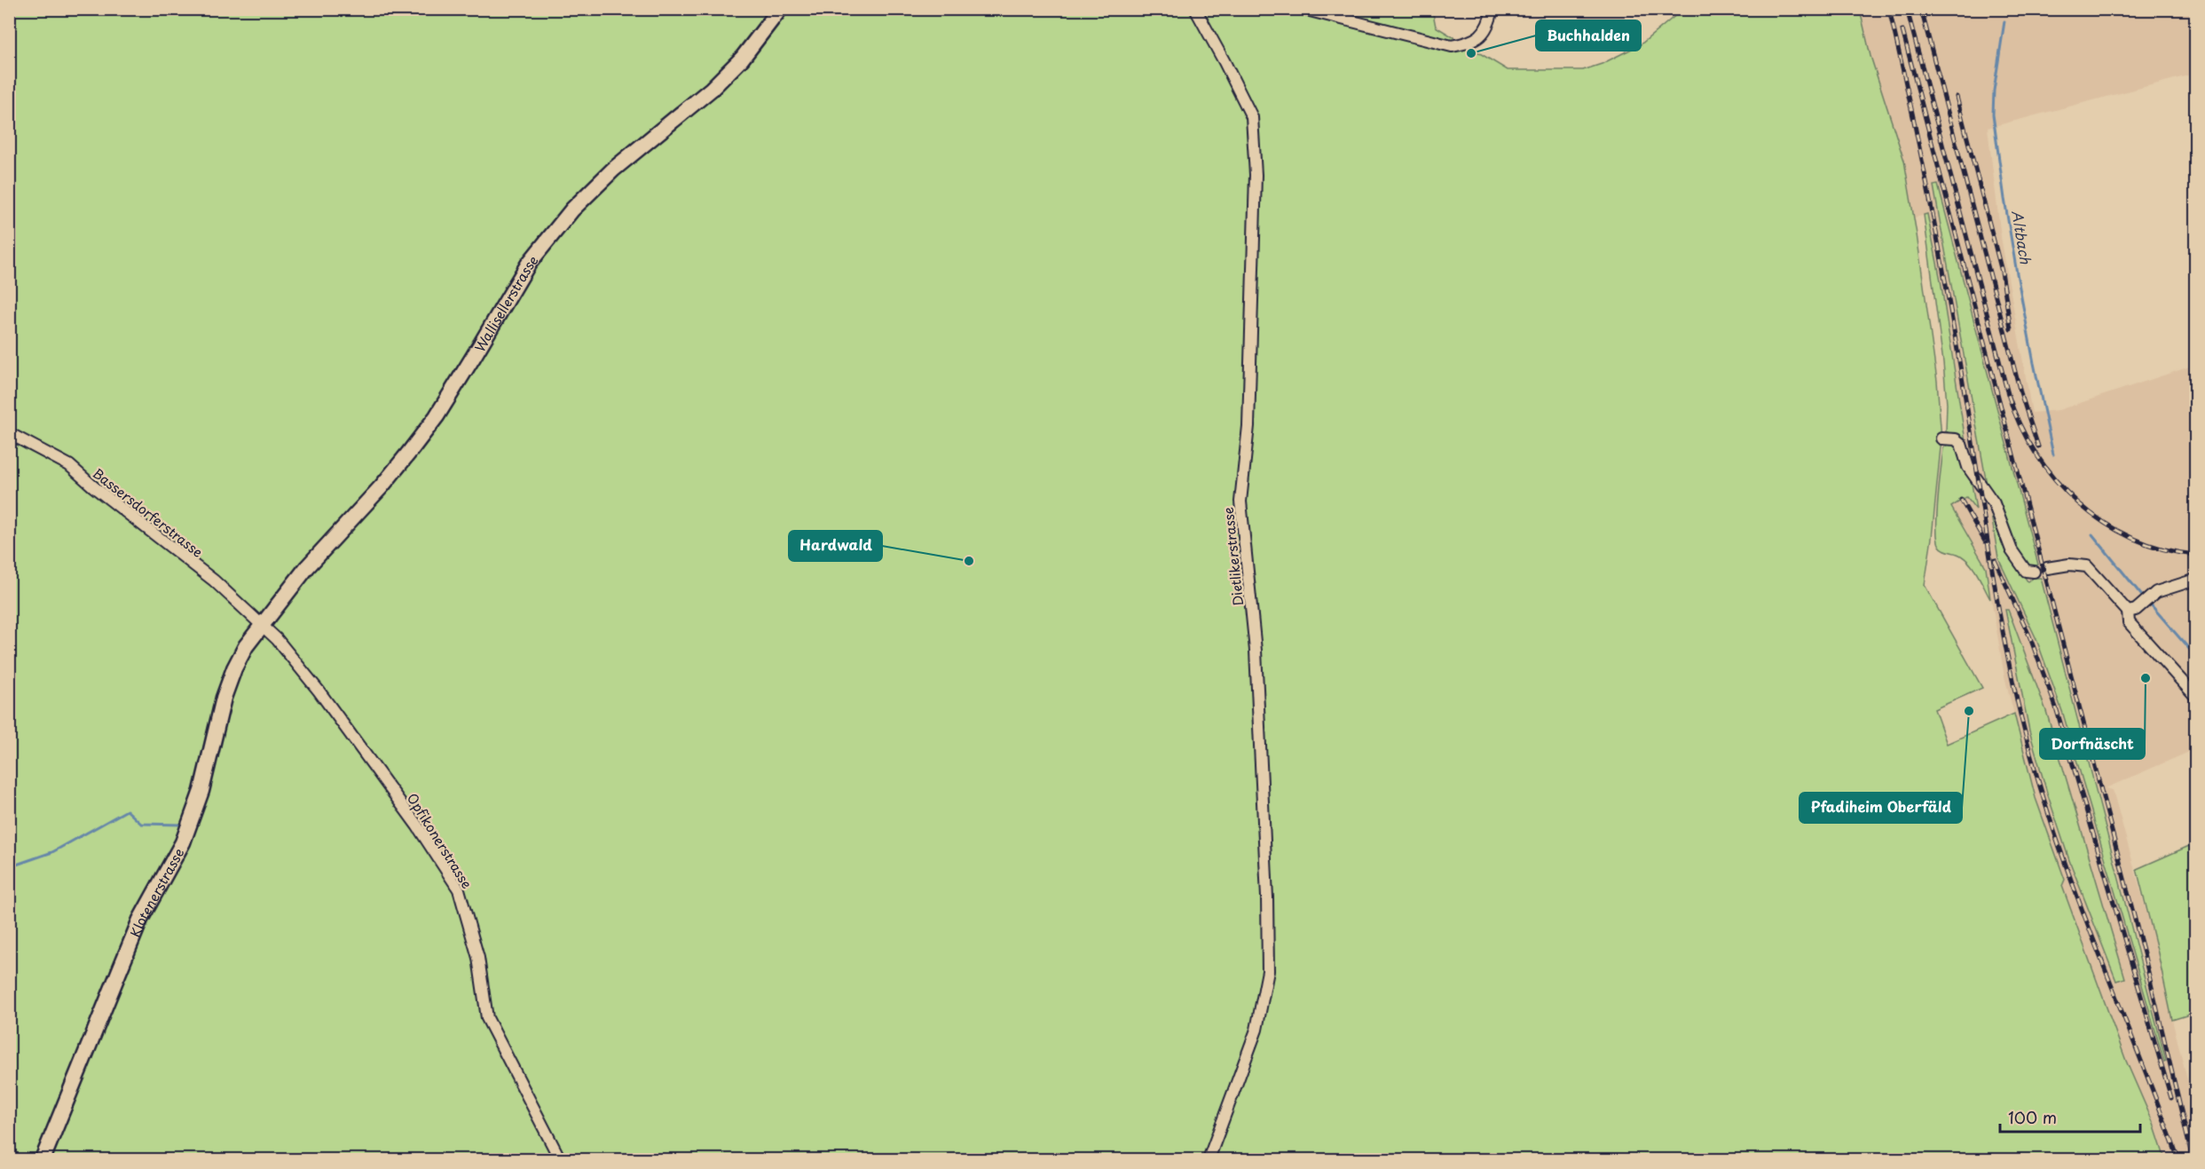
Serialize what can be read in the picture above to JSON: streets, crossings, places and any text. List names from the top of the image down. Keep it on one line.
{"streets":{"street":["Wallisellerstrasse","Bassersdorferstrasse","Dietlikerstrasse","Opfikonerstrasse","Klotenerstrasse"]},"crossings":[["Wallisellerstrasse","Bassersdorferstrasse"],["Wallisellerstrasse","Opfikonerstrasse"],["Wallisellerstrasse","Klotenerstrasse"],["Bassersdorferstrasse","Opfikonerstrasse"],["Bassersdorferstrasse","Klotenerstrasse"],["Opfikonerstrasse","Klotenerstrasse"]],"water":["Altbach"],"places":["Buchhalden","Hardwald","Dorfnäscht","Pfadiheim Oberfäld"],"scale_bar":"100 m"}
